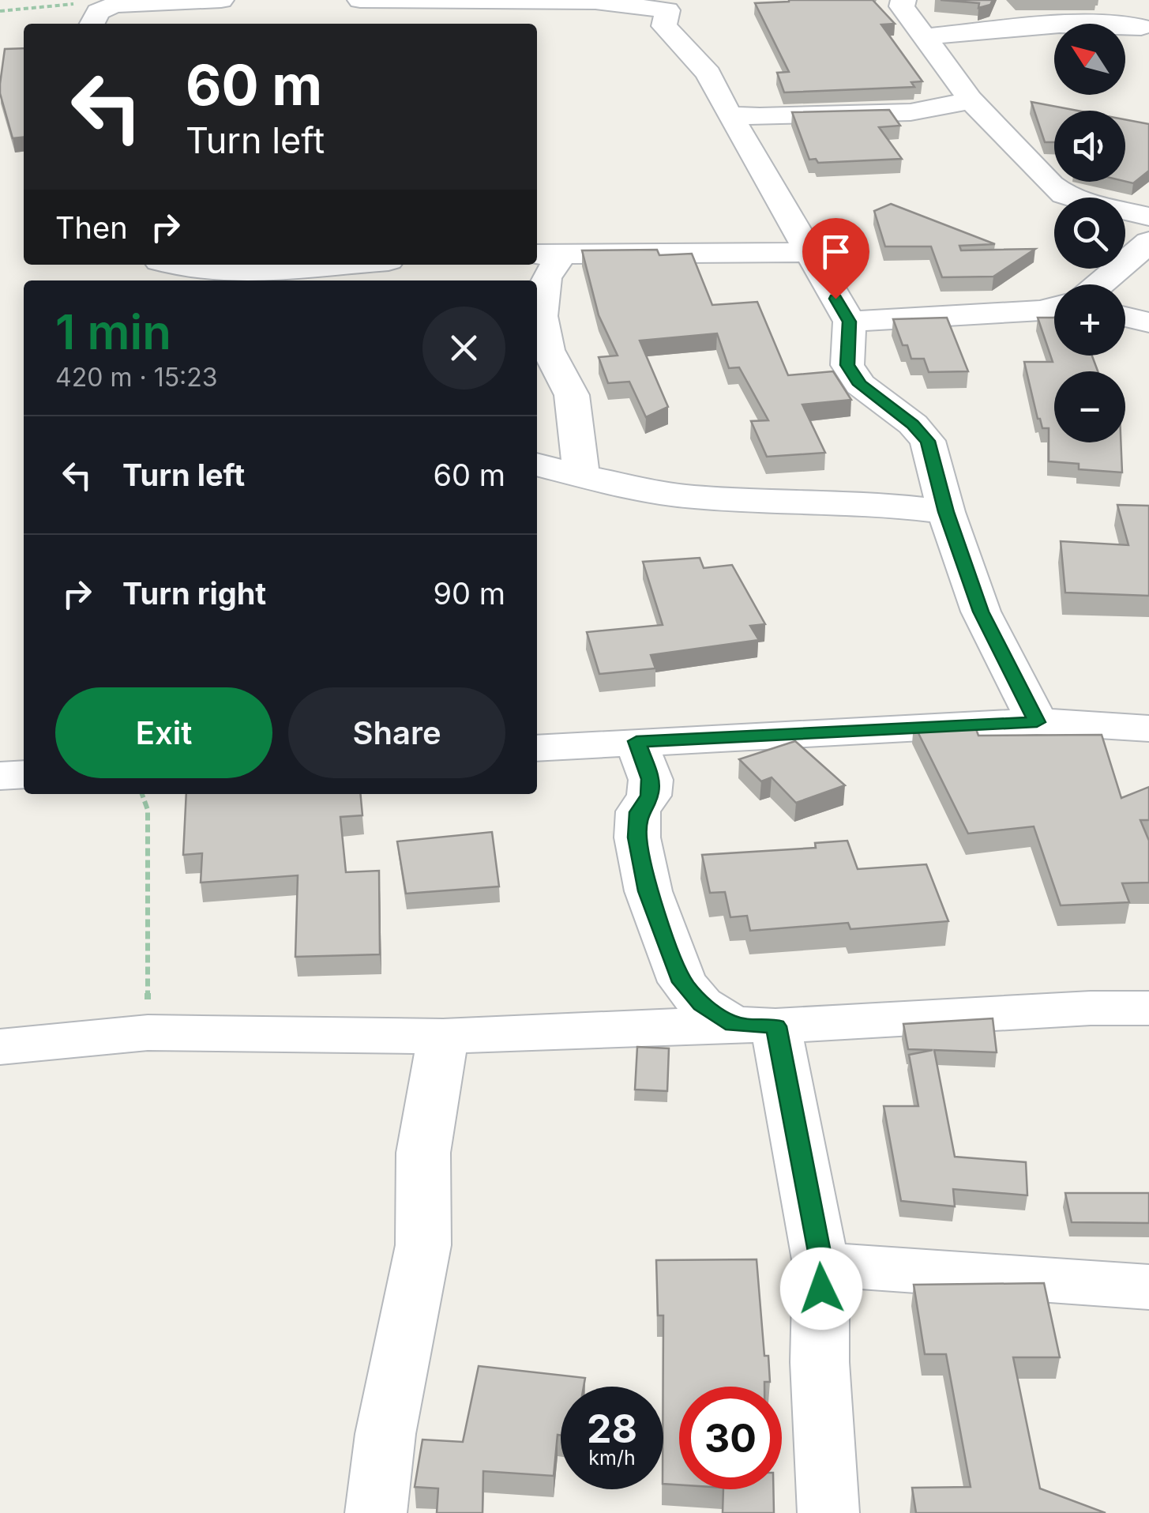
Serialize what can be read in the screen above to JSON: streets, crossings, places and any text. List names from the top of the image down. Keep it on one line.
{"north":"top left","page":{"map_buttons":["+","−"],"turn":["60 m","Turn left"],"then":"Then","heading":["1 min","420 m · 15:23"],"list":[{"name":"Turn left","value":"60 m"},{"name":"Turn right","value":"90 m"}],"buttons":["Exit","Share"],"speed":"28 km/h","limit":"30"}}
